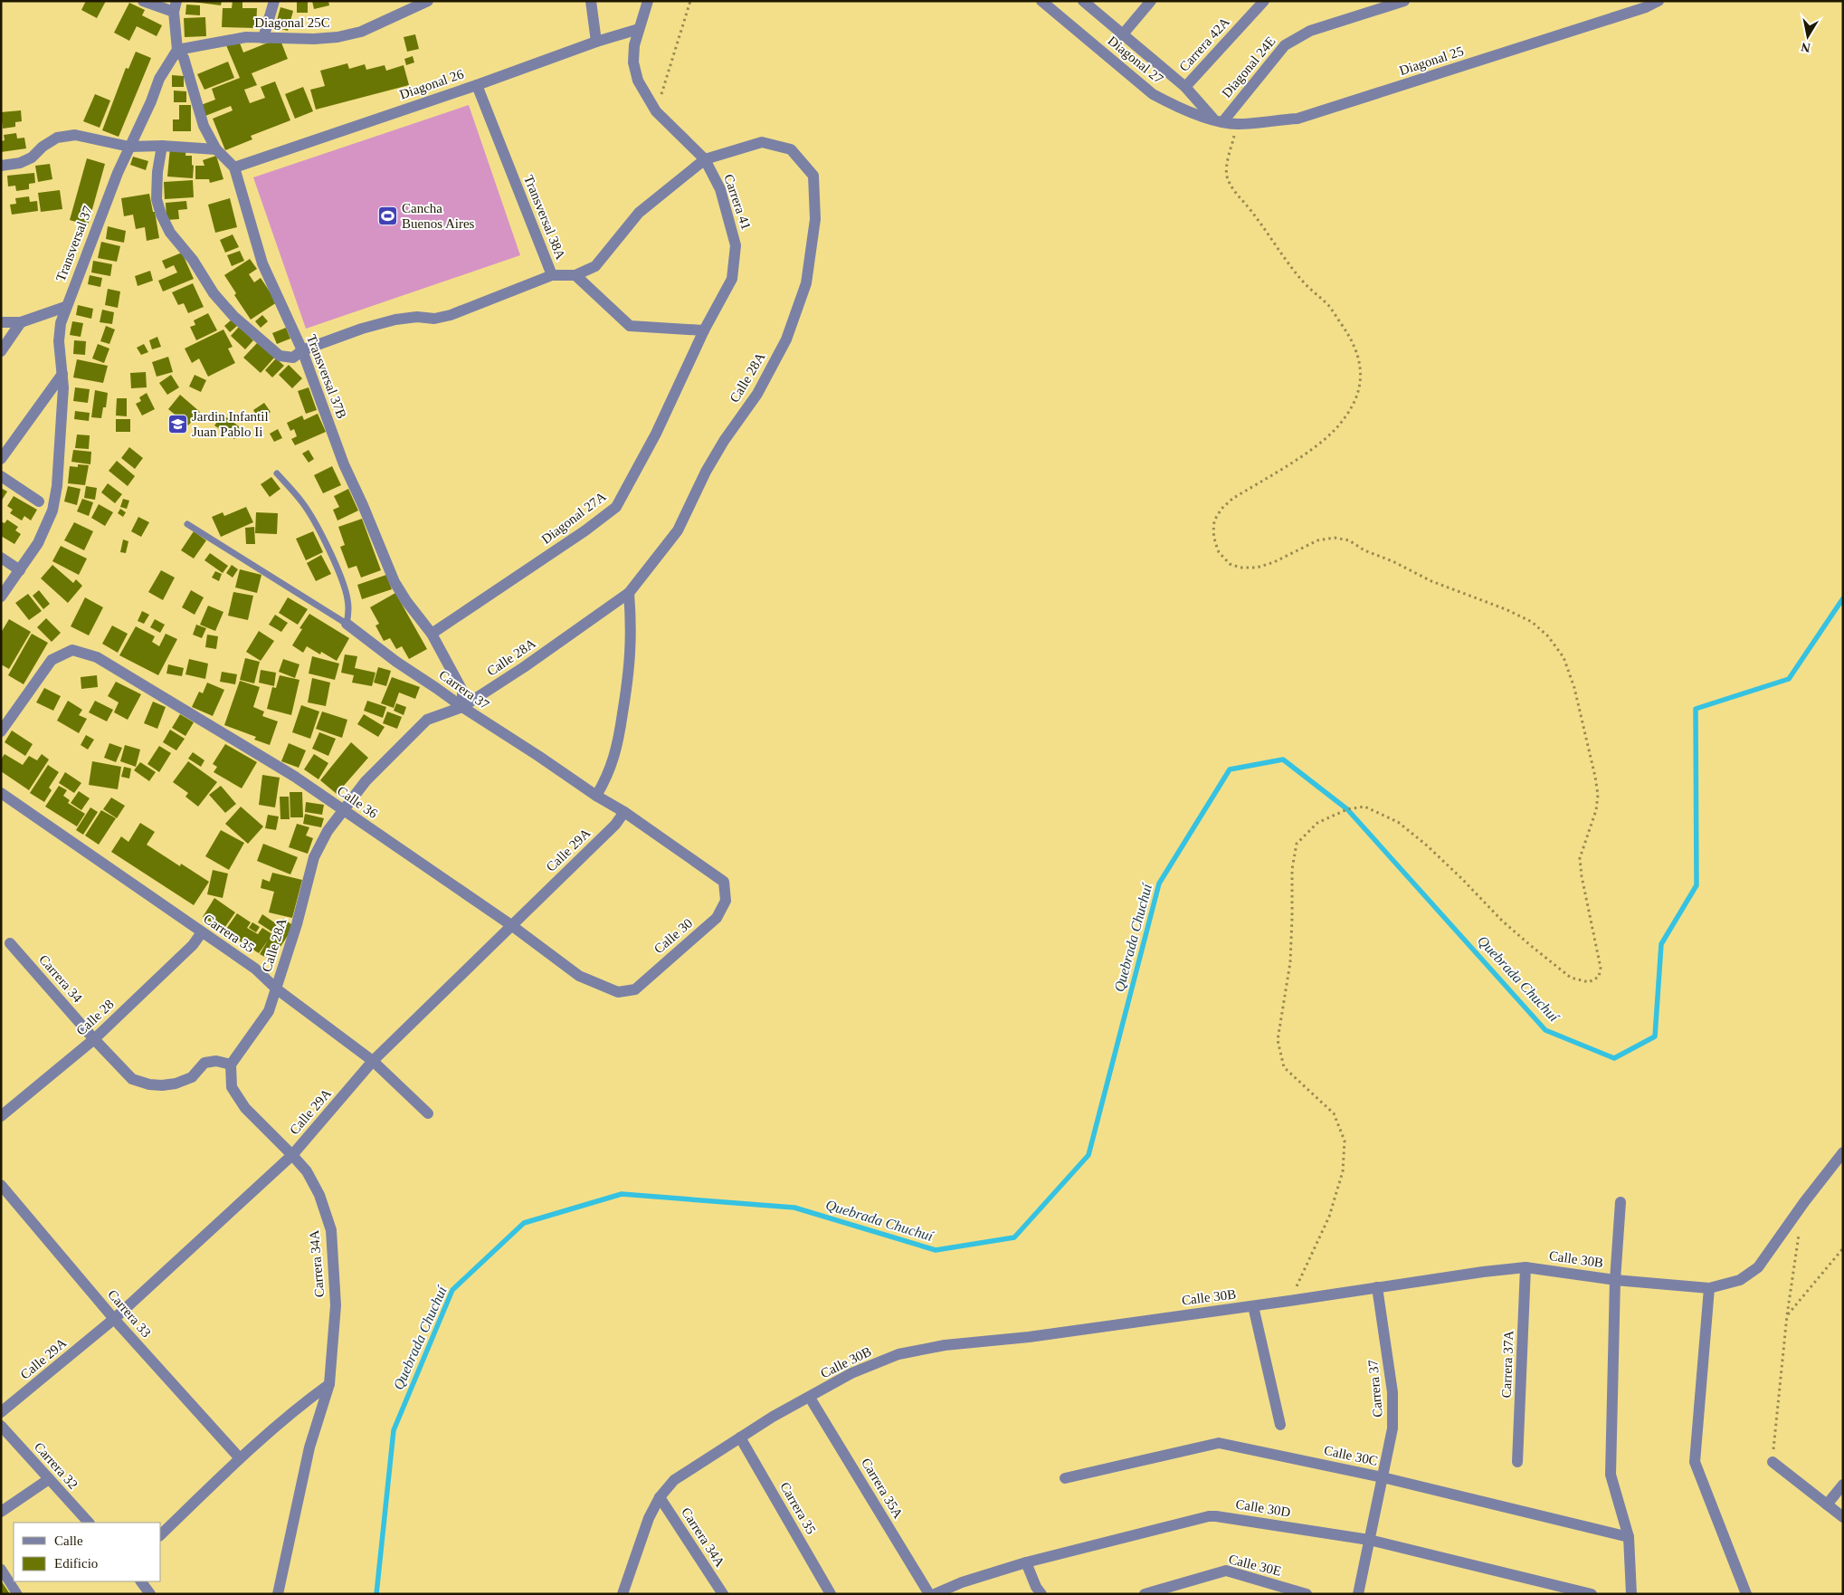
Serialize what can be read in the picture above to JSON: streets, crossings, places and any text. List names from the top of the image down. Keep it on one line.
{"streets":{"street":["Diagonal 25C","Carrera 42A","Diagonal 27","Diagonal 25","Diagonal 24E","Diagonal 26","Carrera 41","Transversal 38A","Transversal 37","Transversal 37B","Calle 28A","Diagonal 27A","Carrera 37","Calle 36","Calle 29A","Carrera 35","Calle 30","Carrera 34","Calle 28","Calle 30B","Carrera 34A","Carrera 33","Carrera 37A","Calle 30C","Carrera 32","Carrera 35A","Calle 30D","Calle 30E"]},"crossings":[["Diagonal 25C","Transversal 37"],["Diagonal 25C","Transversal 37B"],["Diagonal 27","Diagonal 25"],["Diagonal 27","Diagonal 24E"],["Diagonal 25","Diagonal 24E"],["Diagonal 26","Carrera 41"],["Diagonal 26","Transversal 38A"],["Diagonal 26","Transversal 37B"],["Carrera 41","Transversal 38A"],["Carrera 41","Calle 28A"],["Carrera 41","Diagonal 27A"],["Transversal 38A","Diagonal 27A"],["Transversal 37","Transversal 37B"],["Transversal 37B","Calle 28A"],["Transversal 37B","Diagonal 27A"],["Transversal 37B","Carrera 37"],["Calle 28A","Carrera 37"],["Calle 28A","Calle 36"],["Calle 28A","Carrera 35"],["Calle 28A","Carrera 34"],["Calle 28A","Carrera 34A"],["Carrera 37","Calle 29A"],["Carrera 37","Calle 30"],["Carrera 37","Calle 30B"],["Carrera 37","Calle 30C"],["Carrera 37","Calle 30D"],["Calle 36","Calle 29A"],["Calle 36","Calle 30"],["Calle 29A","Carrera 35"],["Calle 29A","Carrera 34A"],["Calle 29A","Carrera 33"],["Carrera 35","Calle 28"],["Carrera 35","Calle 30B"],["Carrera 34","Calle 28"],["Carrera 34","Carrera 34A"],["Calle 30B","Carrera 34A"],["Calle 30B","Carrera 37A"],["Calle 30B","Carrera 35A"]],"water":["Quebrada Chuchuí"],"places":{"sports":["Cancha Buenos Aires"],"school or university":["Jardin Infantil Juan Pablo Ii"]},"legend":["Calle","Edificio"],"north":"bottom"}
